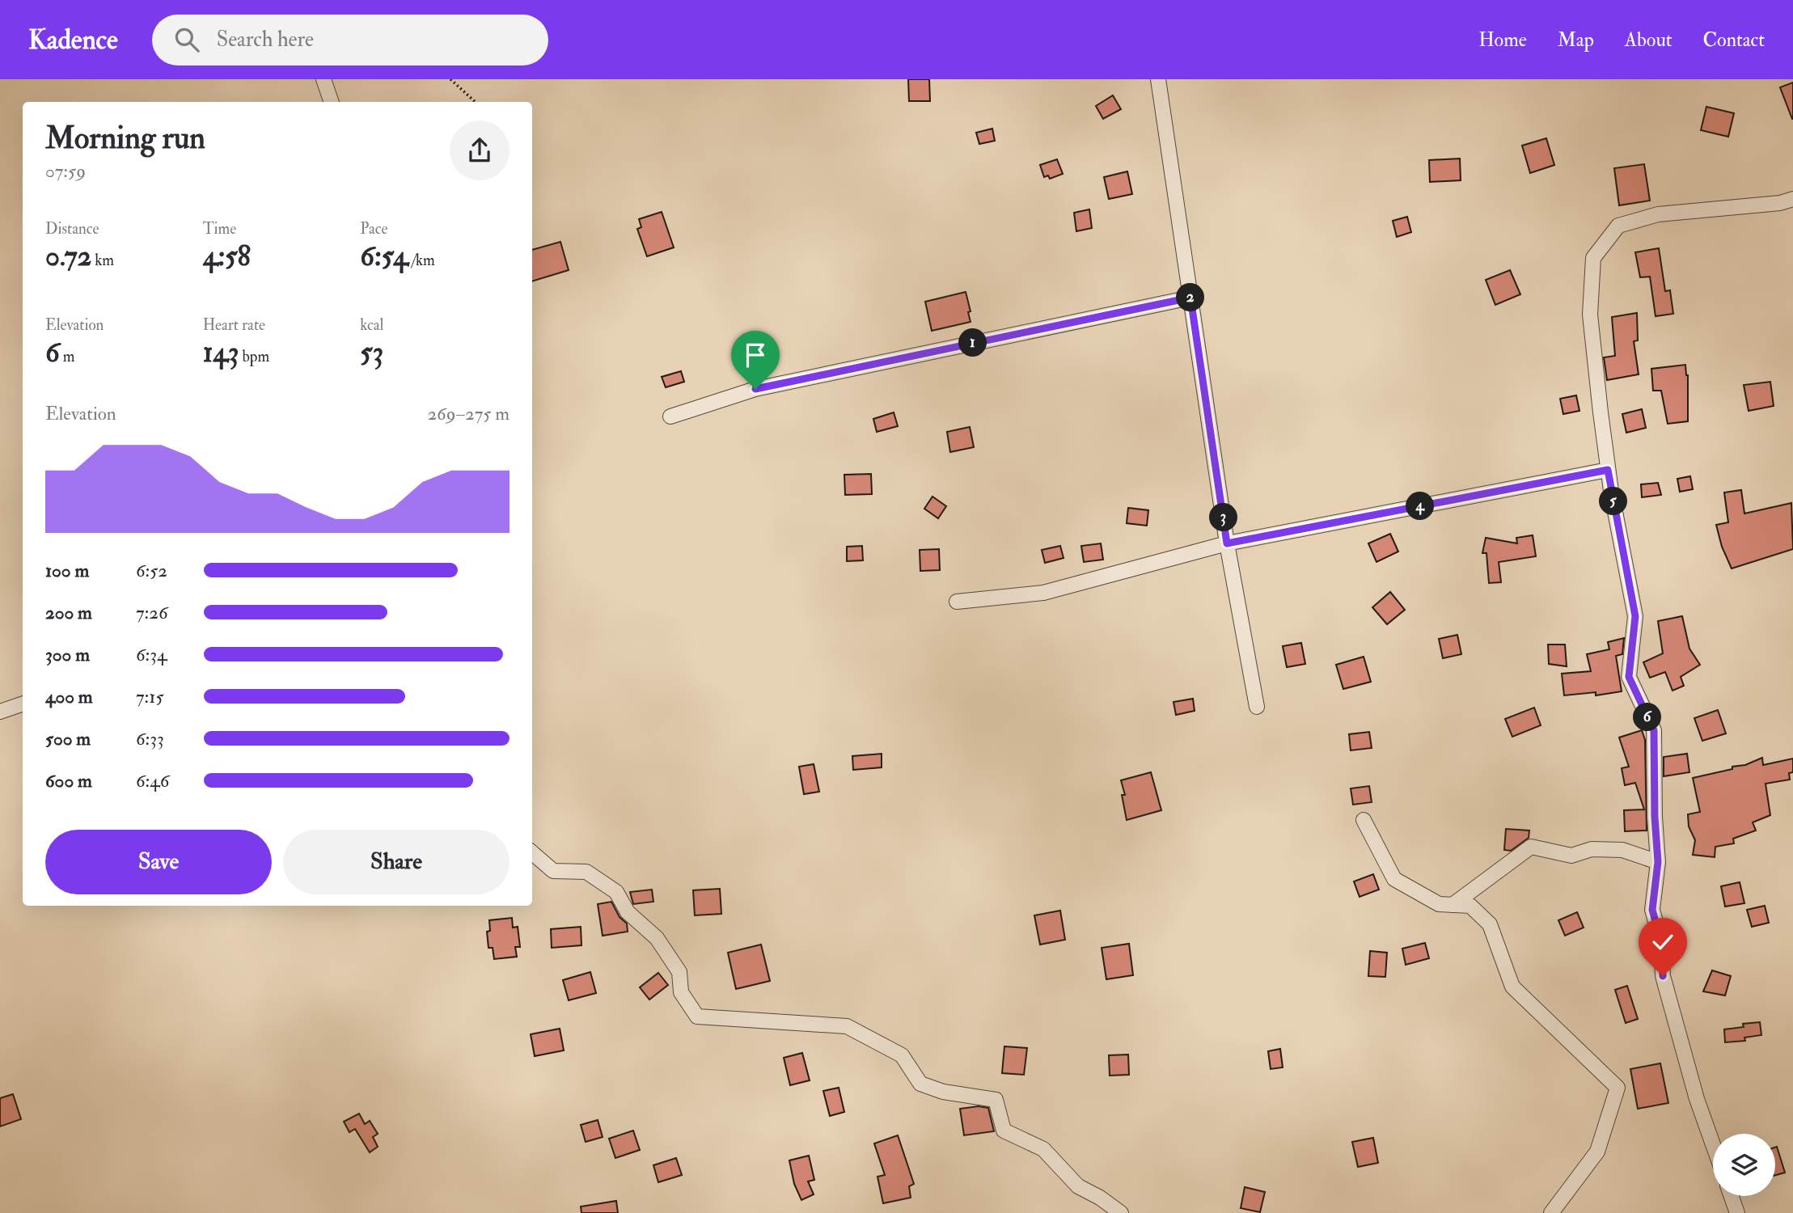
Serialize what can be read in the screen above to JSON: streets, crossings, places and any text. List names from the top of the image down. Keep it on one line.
{"page":{"header":"Kadence","search":"Search here","nav":["Home","Map","About","Contact"],"heading":["Morning run","07:59"],"stats":[["Distance","0.72 km"],["Time","4:58"],["Pace","6:54 /km"],["Elevation","6 m"],["Heart rate","143 bpm"],["kcal","53"]],"pins":["2","1","5","4","3","6"],"chart":["Elevation","269–275 m"],"list":[{"name":"100 m","note":"6:52"},{"name":"200 m","note":"7:26"},{"name":"300 m","note":"6:34"},{"name":"400 m","note":"7:15"},{"name":"500 m","note":"6:33"},{"name":"600 m","note":"6:46"}],"buttons":["Save","Share"]}}
